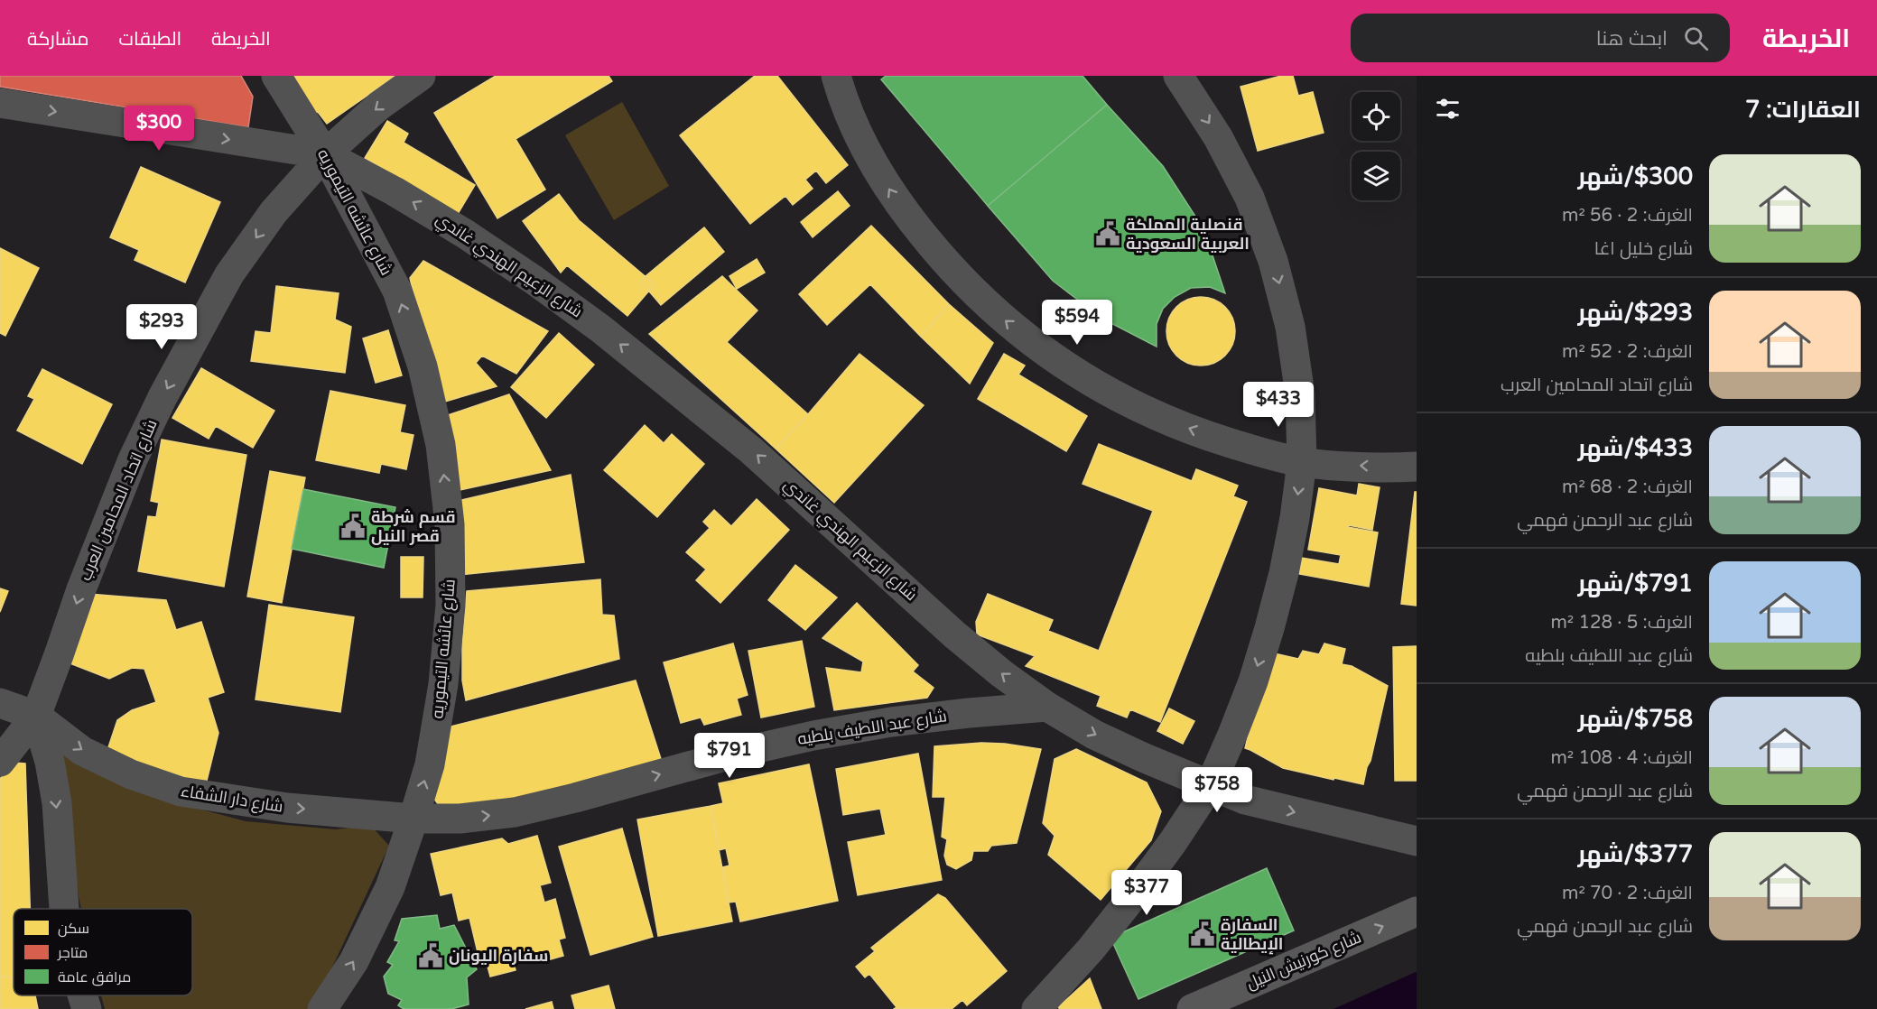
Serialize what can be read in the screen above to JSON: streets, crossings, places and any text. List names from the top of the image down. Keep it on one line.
{"streets":{"highway":["شارع كورنيش النيل"],"street":["شارع عائشه التيموريه","شارع الزعيم الهندي غاندي","شارع اتحاد المحامين العرب","شارع عبد اللطيف بلطيه","شارع دار الشفاء"]},"crossings":[["شارع عائشه التيموريه","شارع الزعيم الهندي غاندي"],["شارع عائشه التيموريه","شارع اتحاد المحامين العرب"],["شارع عائشه التيموريه","شارع عبد اللطيف بلطيه"],["شارع عائشه التيموريه","شارع دار الشفاء"],["شارع الزعيم الهندي غاندي","شارع اتحاد المحامين العرب"],["شارع الزعيم الهندي غاندي","شارع عبد اللطيف بلطيه"],["شارع اتحاد المحامين العرب","شارع دار الشفاء"],["شارع عبد اللطيف بلطيه","شارع دار الشفاء"]],"one_way":["شارع عائشه التيموريه","شارع اتحاد المحامين العرب","شارع عبد اللطيف بلطيه","شارع دار الشفاء","شارع كورنيش النيل"],"places":{"public building":["قنصلية المملكة العربية السعودية","قسم شرطة قصر النيل","السفارة الإيطالية","سفارة اليونان"]},"legend":["سكن","متاجر","مرافق عامة"],"page":{"header":"الخريطة","search":"ابحث هنا","nav":["الخريطة","الطبقات","مشاركة"],"heading":"العقارات: 7","price":["$300","$594","$293","$433","$791","$758","$377"],"list":[{"name":"$300/شهر","note":"الغرف: 2 · 56 m² · شارع خليل اغا"},{"name":"$293/شهر","note":"الغرف: 2 · 52 m² · شارع اتحاد المحامين العرب"},{"name":"$433/شهر","note":"الغرف: 2 · 68 m² · شارع عبد الرحمن فهمي"},{"name":"$791/شهر","note":"الغرف: 5 · 128 m² · شارع عبد اللطيف بلطيه"},{"name":"$758/شهر","note":"الغرف: 4 · 108 m² · شارع عبد الرحمن فهمي"},{"name":"$377/شهر","note":"الغرف: 2 · 70 m² · شارع عبد الرحمن فهمي"}]}}
